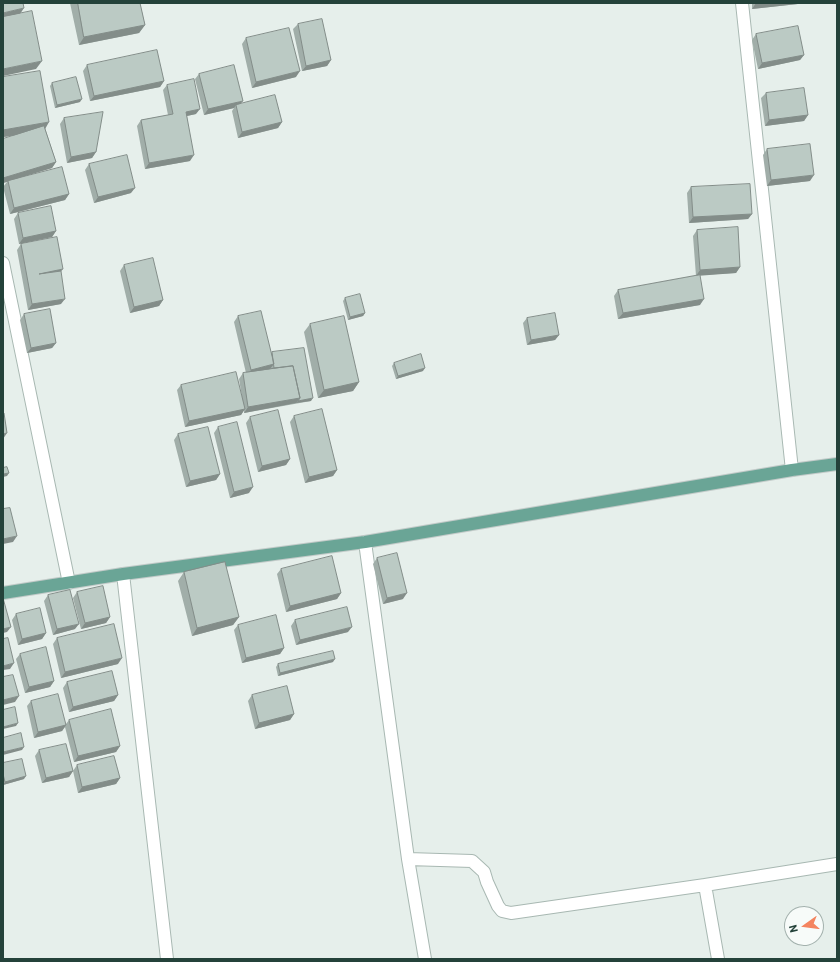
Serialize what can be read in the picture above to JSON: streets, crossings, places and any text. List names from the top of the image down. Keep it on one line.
{"north":"left"}
